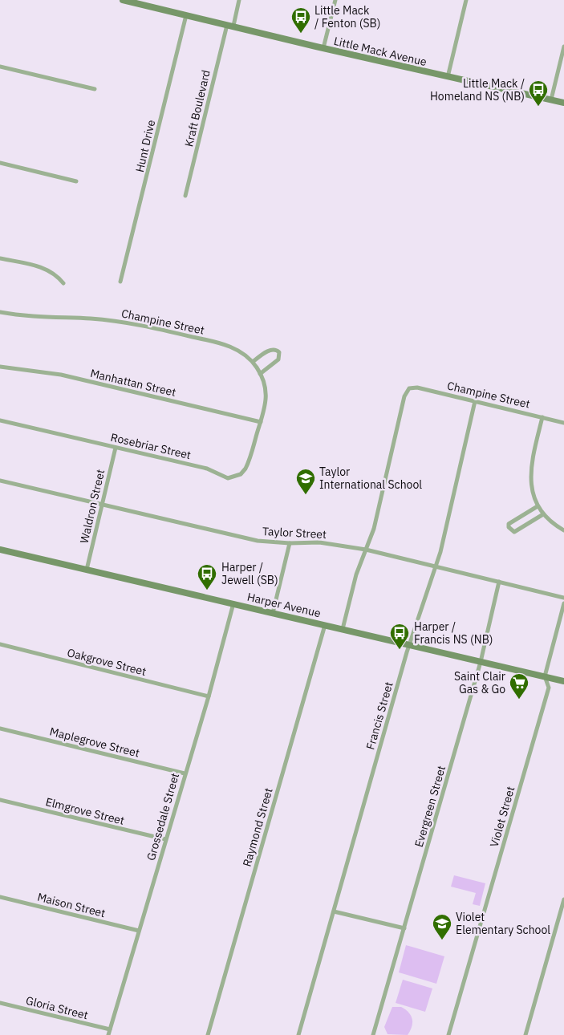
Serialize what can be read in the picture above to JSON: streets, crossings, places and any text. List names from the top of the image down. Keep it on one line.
{"streets":{"main road":["Little Mack Avenue","Harper Avenue"],"street":["Kraft Boulevard","Hunt Drive","Champine Street","Manhattan Street","Rosebriar Street","Waldron Street","Taylor Street","Oakgrove Street","Francis Street","Maplegrove Street","Evergreen Street","Elmgrove Street","Grossedale Street","Violet Street","Raymond Street","Maison Street","Gloria Street"]},"crossings":[["Little Mack Avenue","Kraft Boulevard"],["Little Mack Avenue","Hunt Drive"],["Champine Street","Manhattan Street"],["Champine Street","Rosebriar Street"],["Champine Street","Taylor Street"],["Champine Street","Francis Street"],["Manhattan Street","Rosebriar Street"],["Rosebriar Street","Waldron Street"],["Waldron Street","Taylor Street"],["Waldron Street","Harper Avenue"],["Taylor Street","Francis Street"],["Taylor Street","Evergreen Street"],["Harper Avenue","Francis Street"],["Harper Avenue","Evergreen Street"],["Harper Avenue","Grossedale Street"],["Harper Avenue","Violet Street"],["Harper Avenue","Raymond Street"],["Oakgrove Street","Grossedale Street"],["Maplegrove Street","Grossedale Street"],["Elmgrove Street","Grossedale Street"],["Grossedale Street","Maison Street"],["Grossedale Street","Gloria Street"]],"places":{"bus stop":["Little Mack / Fenton (SB)","Little Mack / Homeland NS (NB)","Harper / Jewell (SB)","Harper / Francis NS (NB)"],"school or university":["Taylor International School","Violet Elementary School"],"supermarket":["Saint Clair Gas & Go"]}}
